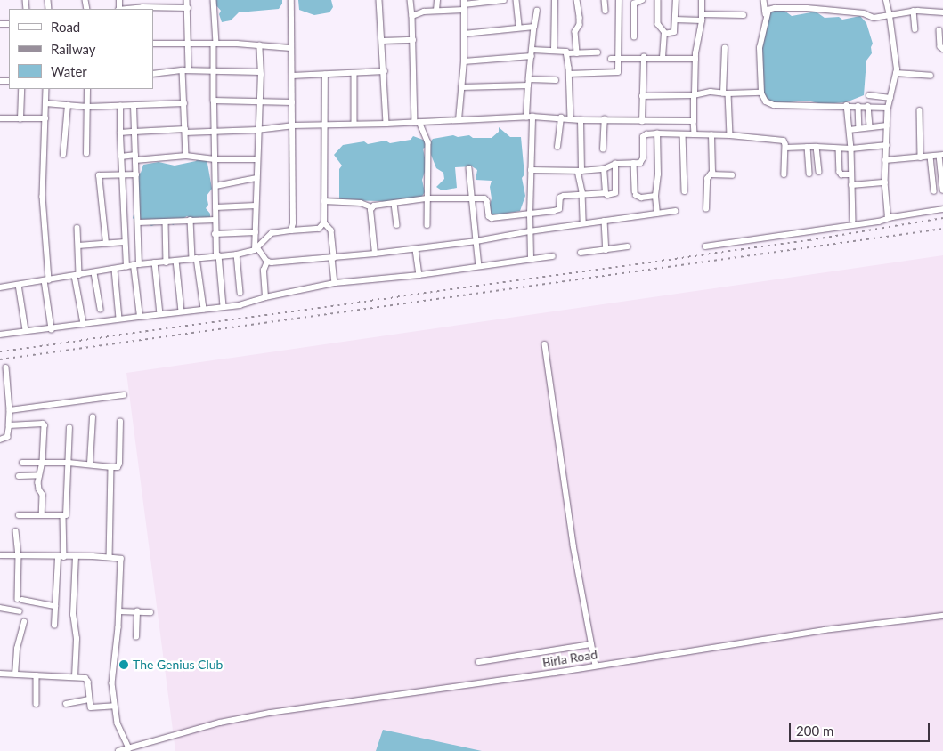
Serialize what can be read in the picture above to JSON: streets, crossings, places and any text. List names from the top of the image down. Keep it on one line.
{"streets":{"street":["Birla Road"]},"places":["The Genius Club"],"legend":["Road","Railway","Water"],"scale_bar":"200 m"}
